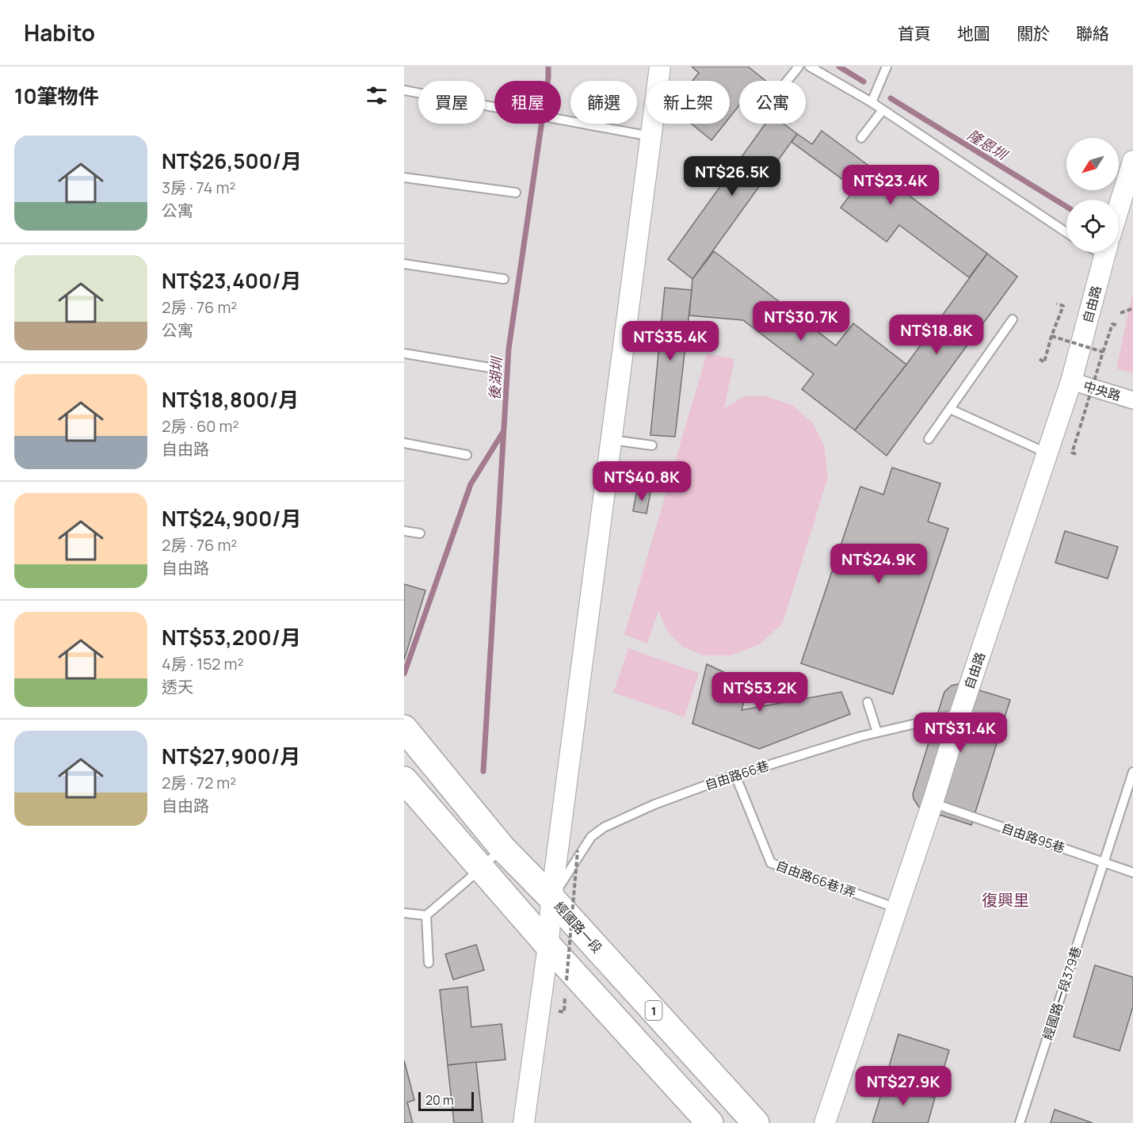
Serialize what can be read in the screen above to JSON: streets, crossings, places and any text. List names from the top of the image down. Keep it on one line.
{"streets":{"main road":["經國路一段","1"],"street":["自由路","中央路"],"lane":["自由路66巷","自由路95巷","自由路66巷1弄","經國路一段379巷"]},"crossings":[["自由路","中央路"],["自由路","自由路66巷"],["自由路","自由路95巷"],["自由路","自由路66巷1弄"],["自由路66巷","自由路66巷1弄"],["自由路66巷","經國路一段"],["自由路95巷","經國路一段379巷"]],"districts":["復興里"],"water":["隆恩圳","後湖圳"],"scale_bar":"20 m","north":"bottom left","page":{"header":"Habito","nav":["首頁","地圖","關於","聯絡"],"heading":"10筆物件","chip":["買屋","租屋","篩選","新上架","公寓"],"list":[{"name":"NT$26,500/月","note":"3房 · 74 m² · 公寓"},{"name":"NT$23,400/月","note":"2房 · 76 m² · 公寓"},{"name":"NT$18,800/月","note":"2房 · 60 m² · 自由路"},{"name":"NT$24,900/月","note":"2房 · 76 m² · 自由路"},{"name":"NT$53,200/月","note":"4房 · 152 m² · 透天"},{"name":"NT$27,900/月","note":"2房 · 72 m² · 自由路"}],"price":["NT$26.5K","NT$23.4K","NT$30.7K","NT$18.8K","NT$35.4K","NT$40.8K","NT$24.9K","NT$53.2K","NT$31.4K","NT$27.9K"],"scale":"20 m"}}
